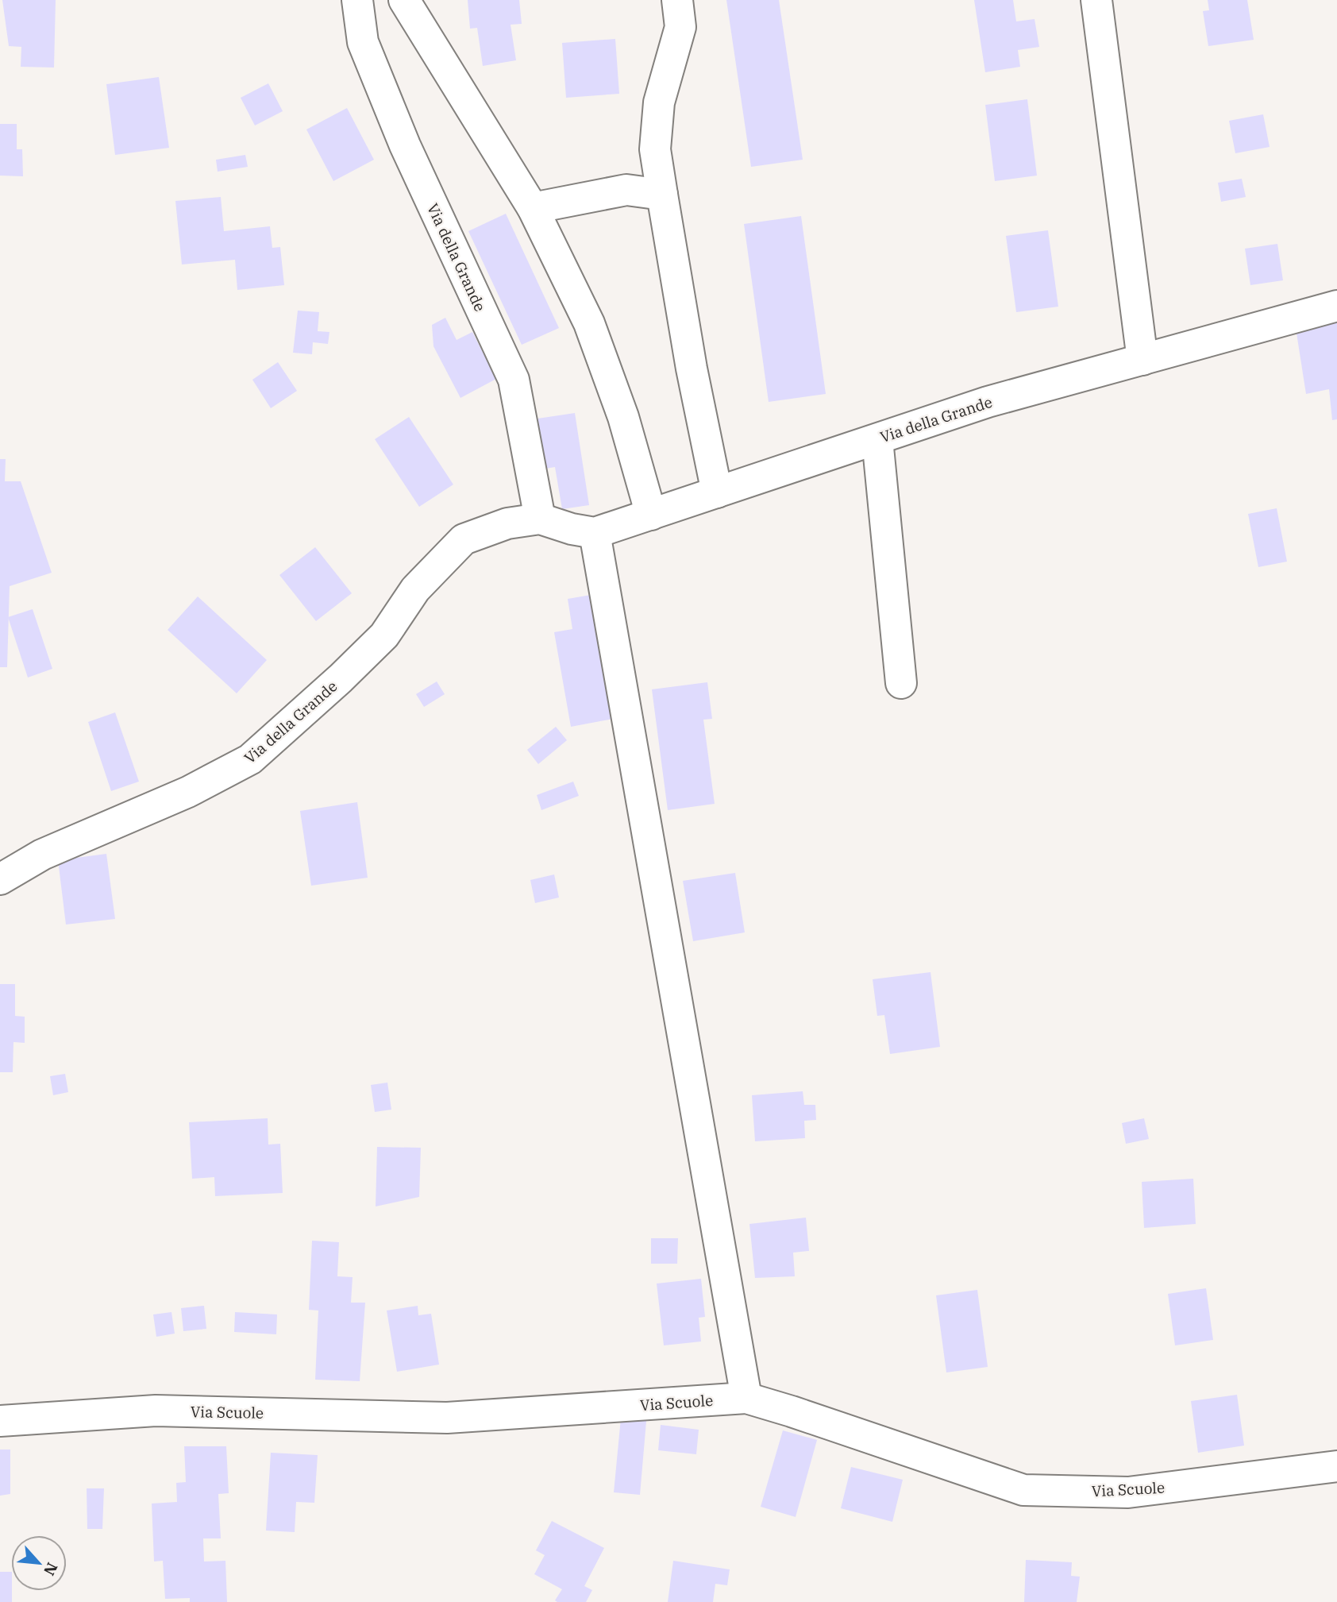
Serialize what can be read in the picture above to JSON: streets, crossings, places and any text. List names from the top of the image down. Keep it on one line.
{"streets":{"street":["Via della Grande","Via Scuole"]},"north":"bottom right"}
